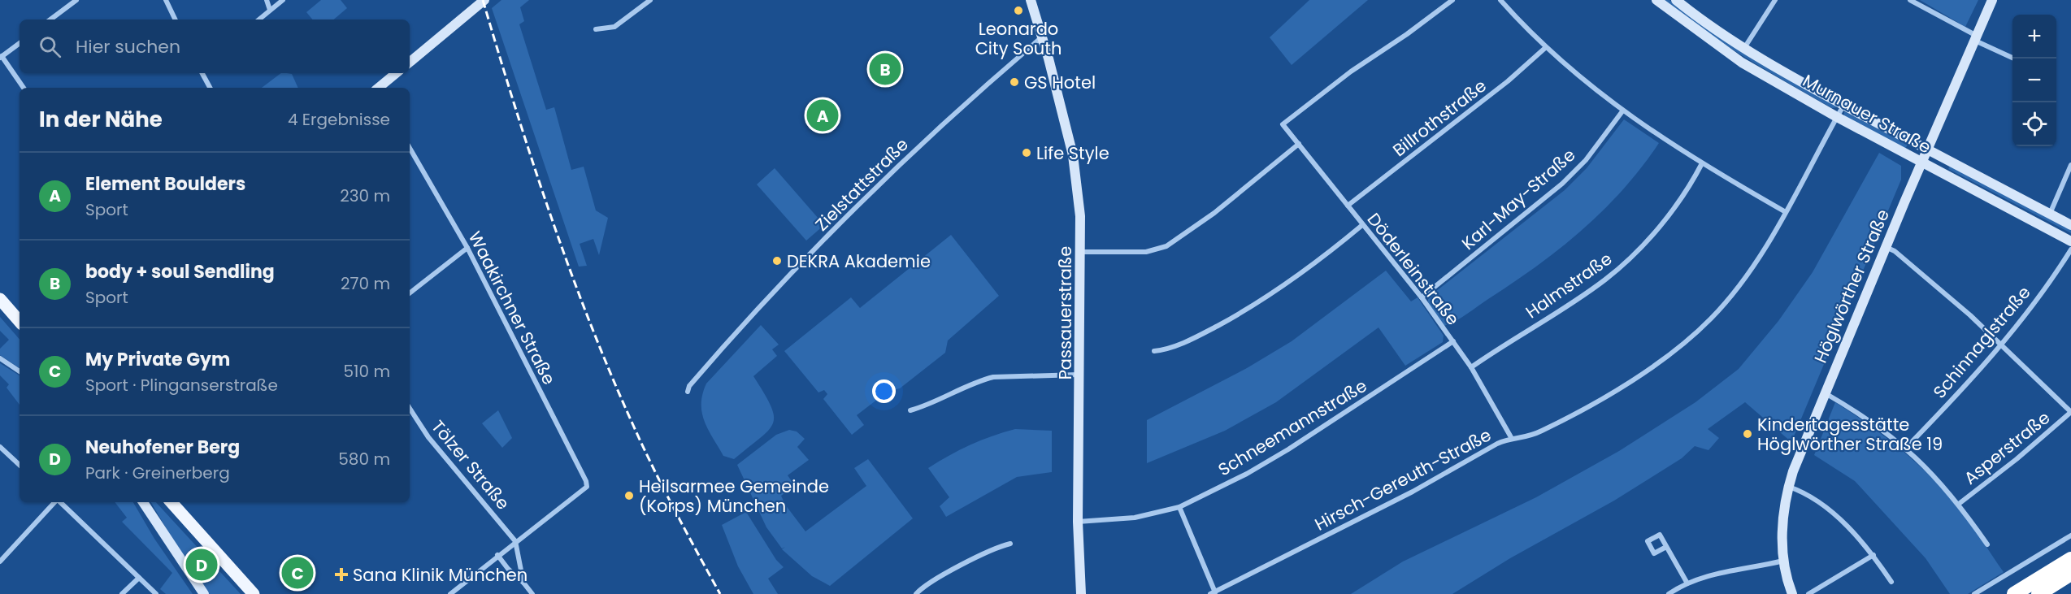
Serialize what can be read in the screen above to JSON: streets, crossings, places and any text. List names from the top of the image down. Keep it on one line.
{"streets":{"street":["Murnauer Straße","Billrothstraße","Zielstattstraße","Karl-May-Straße","Döderleinstraße","Halmstraße","Höglwörther Straße","Waakirchner Straße","Passauerstraße","Schinnaglstraße","Schneemannstraße","Asperstraße","Tölzer Straße","Hirsch-Gereuth-Straße"]},"crossings":[["Murnauer Straße","Höglwörther Straße"],["Murnauer Straße","Hirsch-Gereuth-Straße"],["Billrothstraße","Döderleinstraße"],["Zielstattstraße","Passauerstraße"],["Karl-May-Straße","Döderleinstraße"],["Döderleinstraße","Halmstraße"],["Döderleinstraße","Schneemannstraße"],["Döderleinstraße","Hirsch-Gereuth-Straße"],["Waakirchner Straße","Tölzer Straße"],["Passauerstraße","Schneemannstraße"]],"places":{"other":["Leonardo City South","GS Hotel","Life Style","DEKRA Akademie","Kindertagesstätte Höglwörther Straße 19","Heilsarmee Gemeinde (Korps) München"],"health":["Sana Klinik München"]},"page":{"map_buttons":["+","−"],"search":"Hier suchen","pins":["B","A","D","C"],"heading":["In der Nähe","4 Ergebnisse"],"list":[{"mark":"A","name":"Element Boulders","note":"Sport","value":"230 m"},{"mark":"B","name":"body + soul Sendling","note":"Sport","value":"270 m"},{"mark":"C","name":"My Private Gym","note":"Sport · Plinganserstraße","value":"510 m"},{"mark":"D","name":"Neuhofener Berg","note":"Park · Greinerberg","value":"580 m"}]}}
